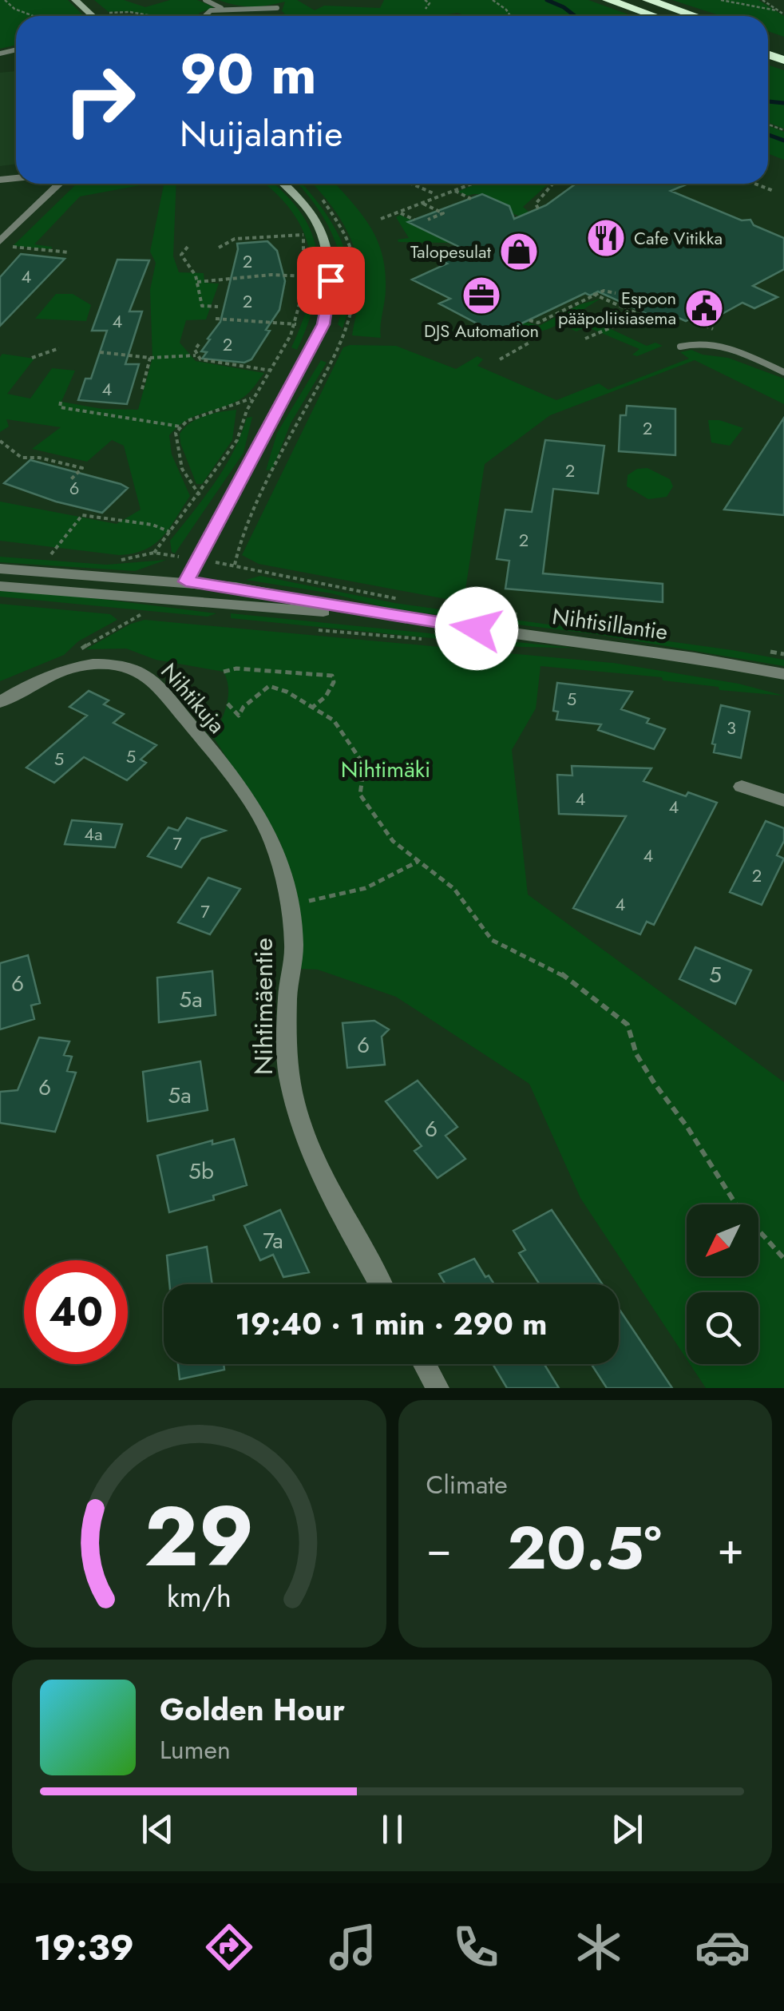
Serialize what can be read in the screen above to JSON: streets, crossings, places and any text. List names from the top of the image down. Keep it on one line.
{"streets":{"street":["Nihtisillantie","Nihtikuja","Nihtimäentie"]},"crossings":[["Nihtikuja","Nihtimäentie"]],"parks":["Nihtimäki"],"places":{"restaurant":["Cafe Vitikka"],"shop":["Talopesulat"],"office":["DJS Automation"],"public building":["Espoon pääpoliisiasema"]},"house_numbers":["2","4","2","4","2","4","2","2","6","2","5","3","5","5","4","4","4a","7","4","2","4","7","5","6","5a","6","6","5a","6","5b","7a"],"north":"bottom left","page":{"turn":["90 m","Nuijalantie"],"limit":"40","trip":"19:40 · 1 min · 290 m","tile":"Climate","heat":["−","20.5°","+"],"song":["Golden Hour","Lumen"],"tabs":"19:39","gauge":["29","km/h"]}}
